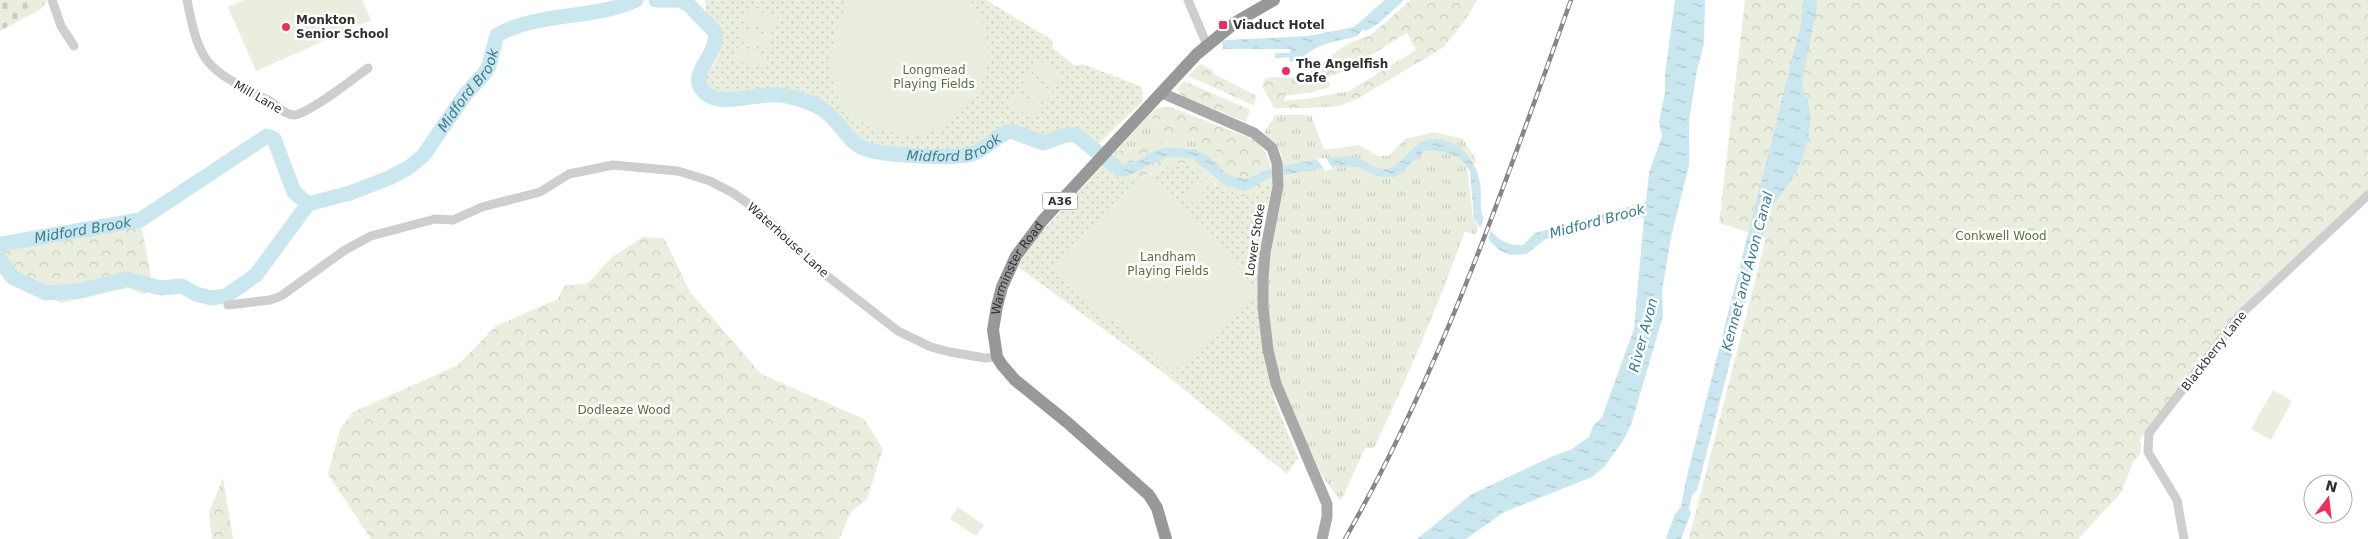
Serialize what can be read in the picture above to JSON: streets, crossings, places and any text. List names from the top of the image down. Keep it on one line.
{"streets":{"highway":["A36","Warminster Road"],"main road":["Lower Stoke"],"street":["Mill Lane","Waterhouse Lane","Blackberry Lane"]},"crossings":[["Waterhouse Lane","Warminster Road"],["Lower Stoke","Warminster Road"]],"water":["Midford Brook","Kennet and Avon Canal","River Avon"],"parks":["Longmead Playing Fields","Conkwell Wood","Landham Playing Fields","Dodleaze Wood"],"places":{"transit":["Viaduct Hotel"],"other":["Monkton Senior School","The Angelfish Cafe"]},"north":"top"}
